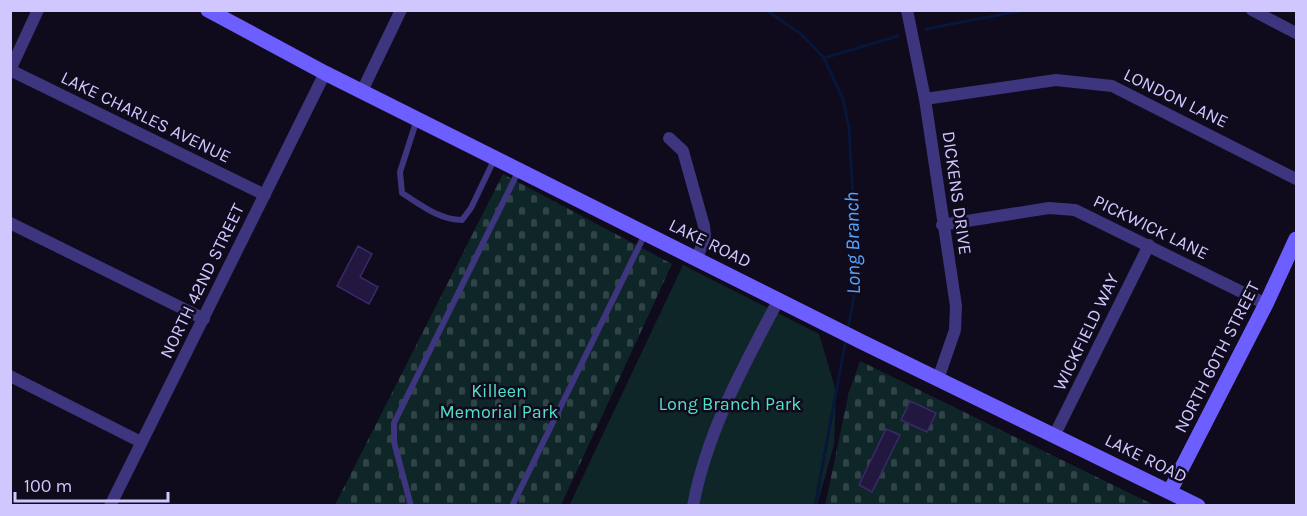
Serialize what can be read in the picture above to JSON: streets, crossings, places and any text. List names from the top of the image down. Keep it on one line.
{"streets":{"street":["LONDON LANE","LAKE CHARLES AVENUE","DICKENS DRIVE","PICKWICK LANE","LAKE ROAD","NORTH 42ND STREET","WICKFIELD WAY","NORTH 60TH STREET"]},"crossings":[["LONDON LANE","DICKENS DRIVE"],["LAKE CHARLES AVENUE","NORTH 42ND STREET"],["DICKENS DRIVE","PICKWICK LANE"],["DICKENS DRIVE","LAKE ROAD"],["PICKWICK LANE","WICKFIELD WAY"],["PICKWICK LANE","NORTH 60TH STREET"],["LAKE ROAD","NORTH 42ND STREET"],["LAKE ROAD","WICKFIELD WAY"],["LAKE ROAD","NORTH 60TH STREET"]],"water":["Long Branch"],"parks":["Killeen Memorial Park","Long Branch Park"],"scale_bar":"100 m"}
